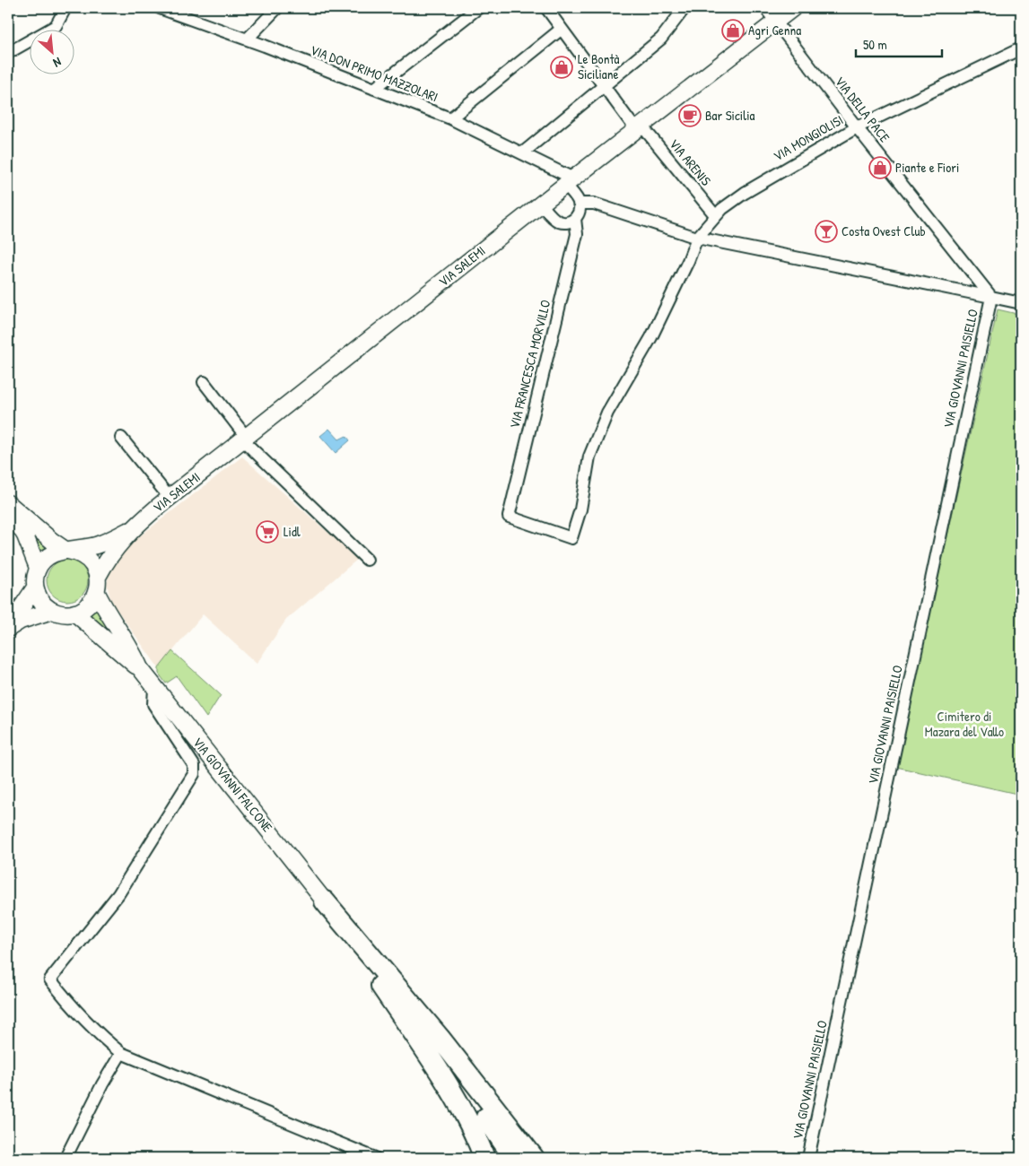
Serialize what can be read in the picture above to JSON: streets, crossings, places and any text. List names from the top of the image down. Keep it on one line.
{"streets":{"main road":["VIA SALEMI","VIA GIOVANNI FALCONE"],"street":["VIA DON PRIMO MAZZOLARI","VIA DELLA PACE","VIA MONGIOLISI","VIA ARENIS","VIA FRANCESCA MORVILLO","VIA GIOVANNI PAISIELLO"]},"crossings":[["VIA DON PRIMO MAZZOLARI","VIA SALEMI"],["VIA DELLA PACE","VIA MONGIOLISI"],["VIA DELLA PACE","VIA SALEMI"],["VIA DELLA PACE","VIA GIOVANNI PAISIELLO"],["VIA MONGIOLISI","VIA ARENIS"],["VIA MONGIOLISI","VIA FRANCESCA MORVILLO"],["VIA ARENIS","VIA SALEMI"]],"parks":["Cimitero di Mazara del Vallo"],"places":{"shop":["Agri Genna","Le Bontà Siciliane","Piante e Fiori"],"cafe":["Bar Sicilia"],"bar":["Costa Ovest Club"],"supermarket":["Lidl"]},"scale_bar":"50 m","north":"bottom right"}
